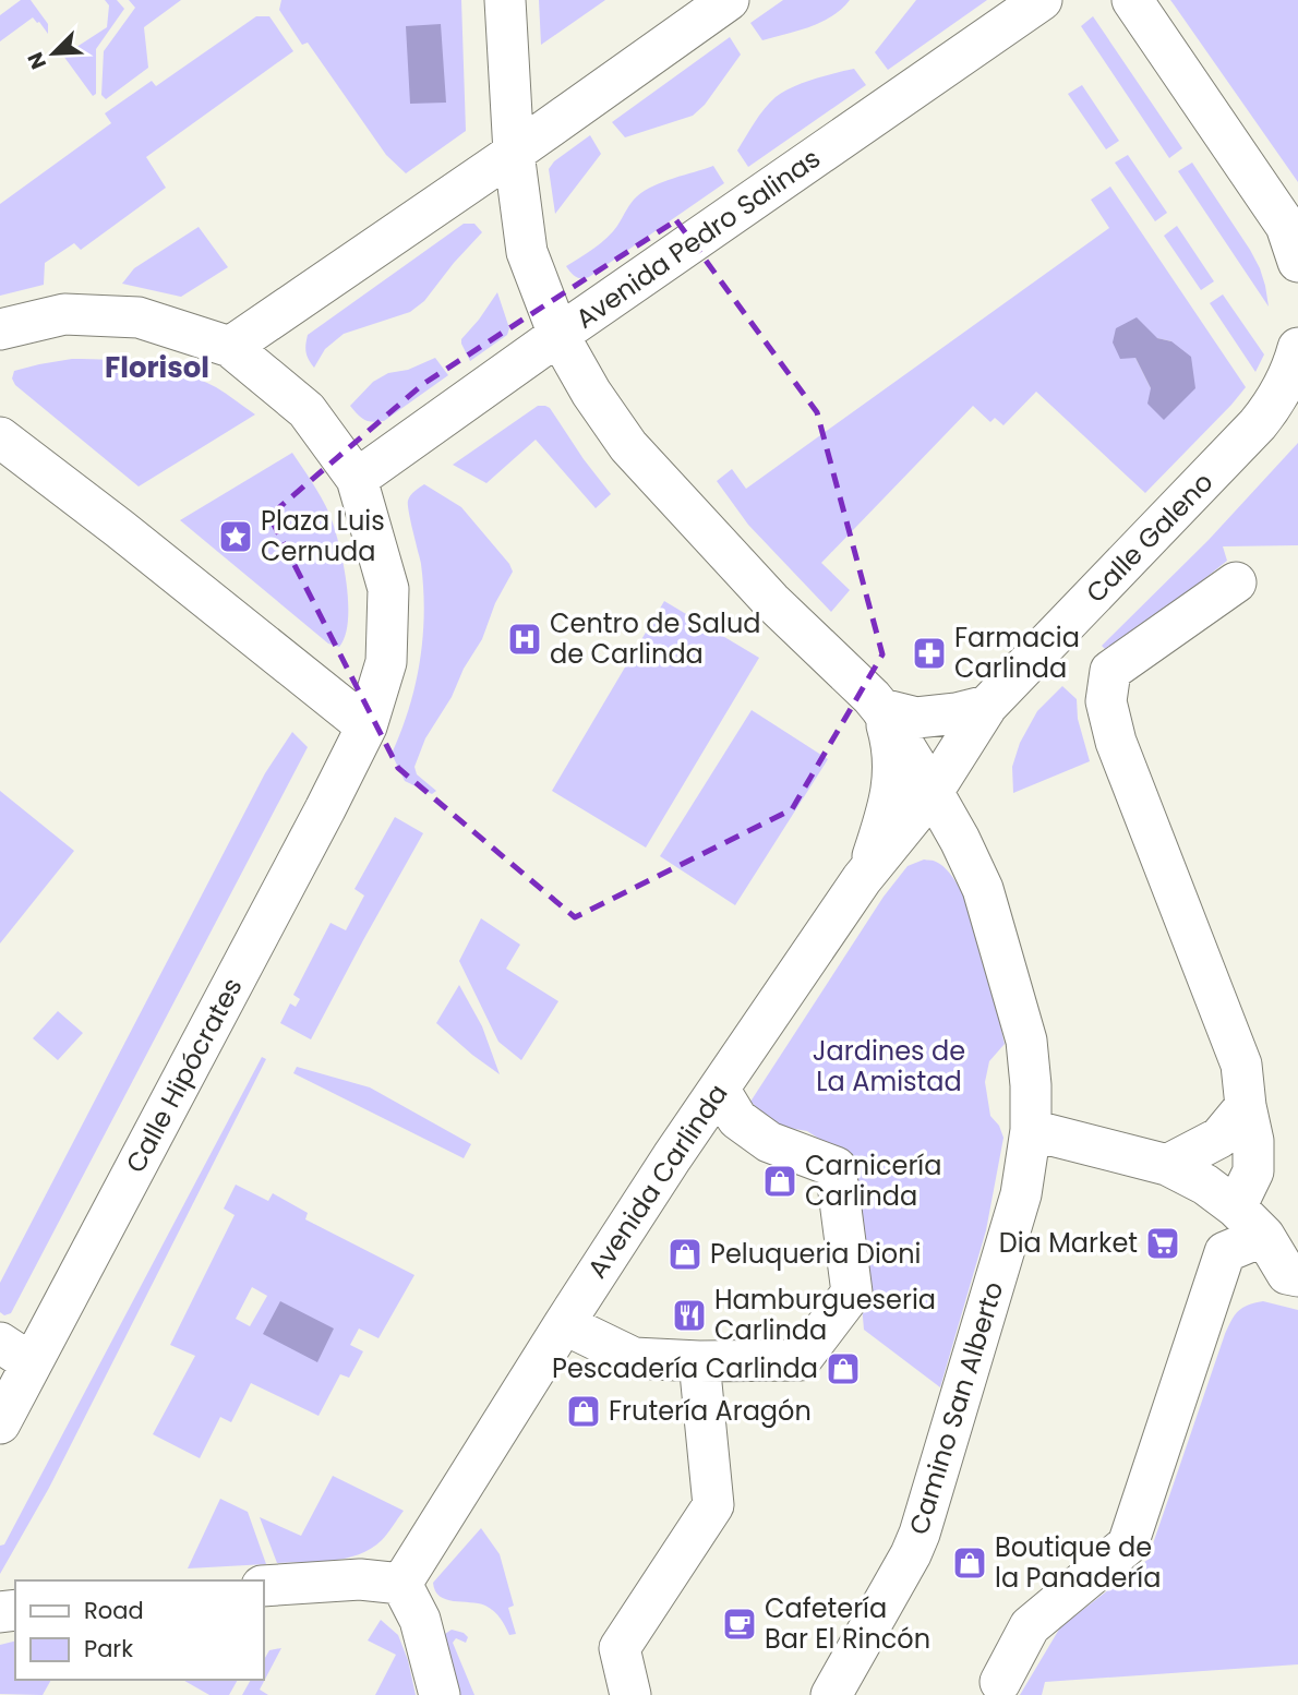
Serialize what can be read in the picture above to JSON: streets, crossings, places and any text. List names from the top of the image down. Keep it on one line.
{"streets":{"street":["Avenida Pedro Salinas","Calle Galeno","Calle Hipócrates","Avenida Carlinda","Camino San Alberto"]},"crossings":[["Avenida Pedro Salinas","Camino San Alberto"],["Calle Galeno","Avenida Carlinda"],["Calle Galeno","Camino San Alberto"],["Avenida Carlinda","Camino San Alberto"]],"districts":["Florisol"],"parks":["Jardines de La Amistad"],"places":{"place":["Plaza Luis Cernuda"],"hospital":["Centro de Salud de Carlinda"],"pharmacy":["Farmacia Carlinda"],"shop":["Carnicería Carlinda","Peluqueria Dioni","Pescadería Carlinda","Frutería Aragón","Boutique de la Panadería"],"supermarket":["Dia Market"],"restaurant":["Hamburgueseria Carlinda"],"cafe":["Cafetería Bar El Rincón"]},"legend":["Road","Park"],"north":"bottom left"}
